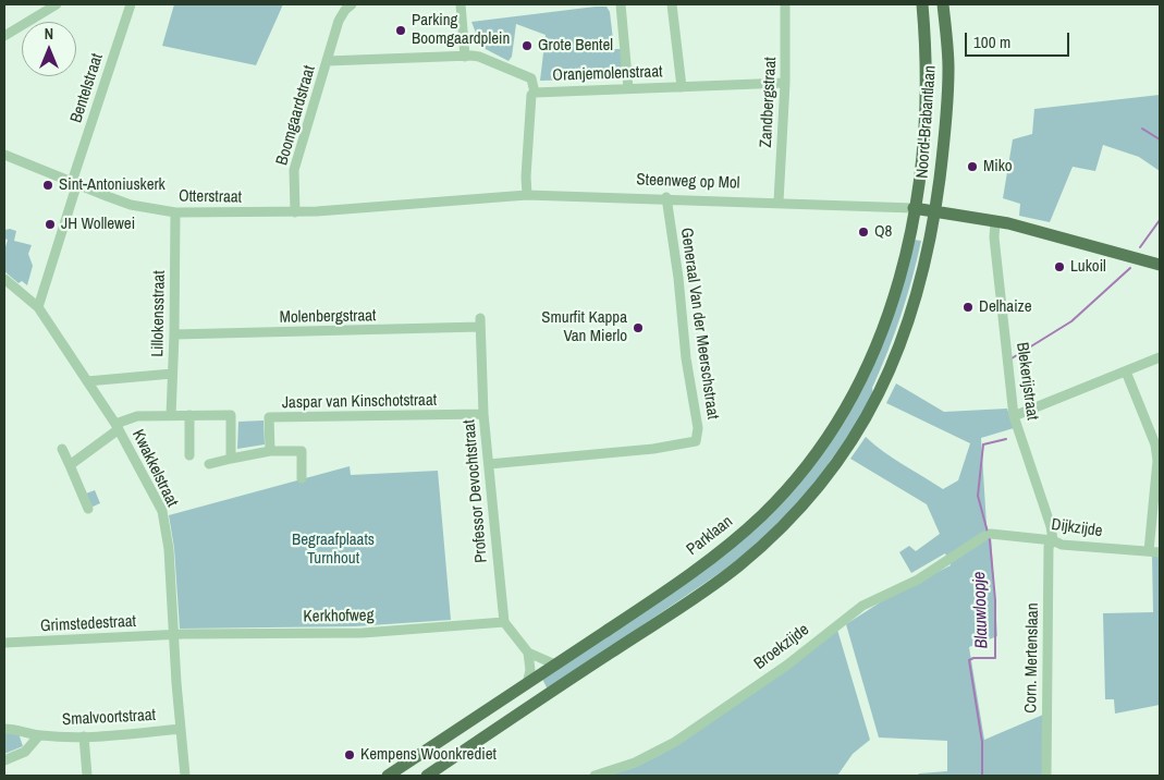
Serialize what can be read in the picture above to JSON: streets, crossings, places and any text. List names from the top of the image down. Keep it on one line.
{"streets":{"main road":["Noord-Brabantlaan","Steenweg op Mol","Parklaan"],"street":["Oranjemolenstraat","Bentelstraat","Zandbergstraat","Boomgaardstraat","Otterstraat","Lillokensstraat","Molenbergstraat","Generaal Van der Meerschstraat","Blekerijstraat","Jaspar van Kinschotstraat","Kwakkelstraat","Professor Devochtstraat","Dijkzijde","Kerkhofweg","Grimstedestraat","Broekzijde","Corn. Mertenslaan","Smalvoortstraat"]},"crossings":[["Oranjemolenstraat","Zandbergstraat"],["Oranjemolenstraat","Boomgaardstraat"],["Oranjemolenstraat","Steenweg op Mol"],["Bentelstraat","Otterstraat"],["Bentelstraat","Kwakkelstraat"],["Zandbergstraat","Steenweg op Mol"],["Boomgaardstraat","Steenweg op Mol"],["Boomgaardstraat","Otterstraat"],["Noord-Brabantlaan","Steenweg op Mol"],["Noord-Brabantlaan","Parklaan"],["Steenweg op Mol","Otterstraat"],["Steenweg op Mol","Generaal Van der Meerschstraat"],["Steenweg op Mol","Blekerijstraat"],["Steenweg op Mol","Parklaan"],["Otterstraat","Lillokensstraat"],["Lillokensstraat","Molenbergstraat"],["Molenbergstraat","Professor Devochtstraat"],["Generaal Van der Meerschstraat","Professor Devochtstraat"],["Blekerijstraat","Dijkzijde"],["Blekerijstraat","Corn. Mertenslaan"],["Jaspar van Kinschotstraat","Professor Devochtstraat"],["Kwakkelstraat","Kerkhofweg"],["Kwakkelstraat","Grimstedestraat"],["Kwakkelstraat","Smalvoortstraat"],["Professor Devochtstraat","Kerkhofweg"],["Dijkzijde","Broekzijde"],["Dijkzijde","Corn. Mertenslaan"],["Kerkhofweg","Grimstedestraat"]],"water":["Blauwloopje"],"parks":["Begraafplaats Turnhout"],"places":["Parking Boomgaardplein","Grote Bentel","Miko","Sint-Antoniuskerk","JH Wollewei","Q8","Lukoil","Delhaize","Smurfit Kappa Van Mierlo","Kempens Woonkrediet"],"scale_bar":"100 m","north":"top"}
